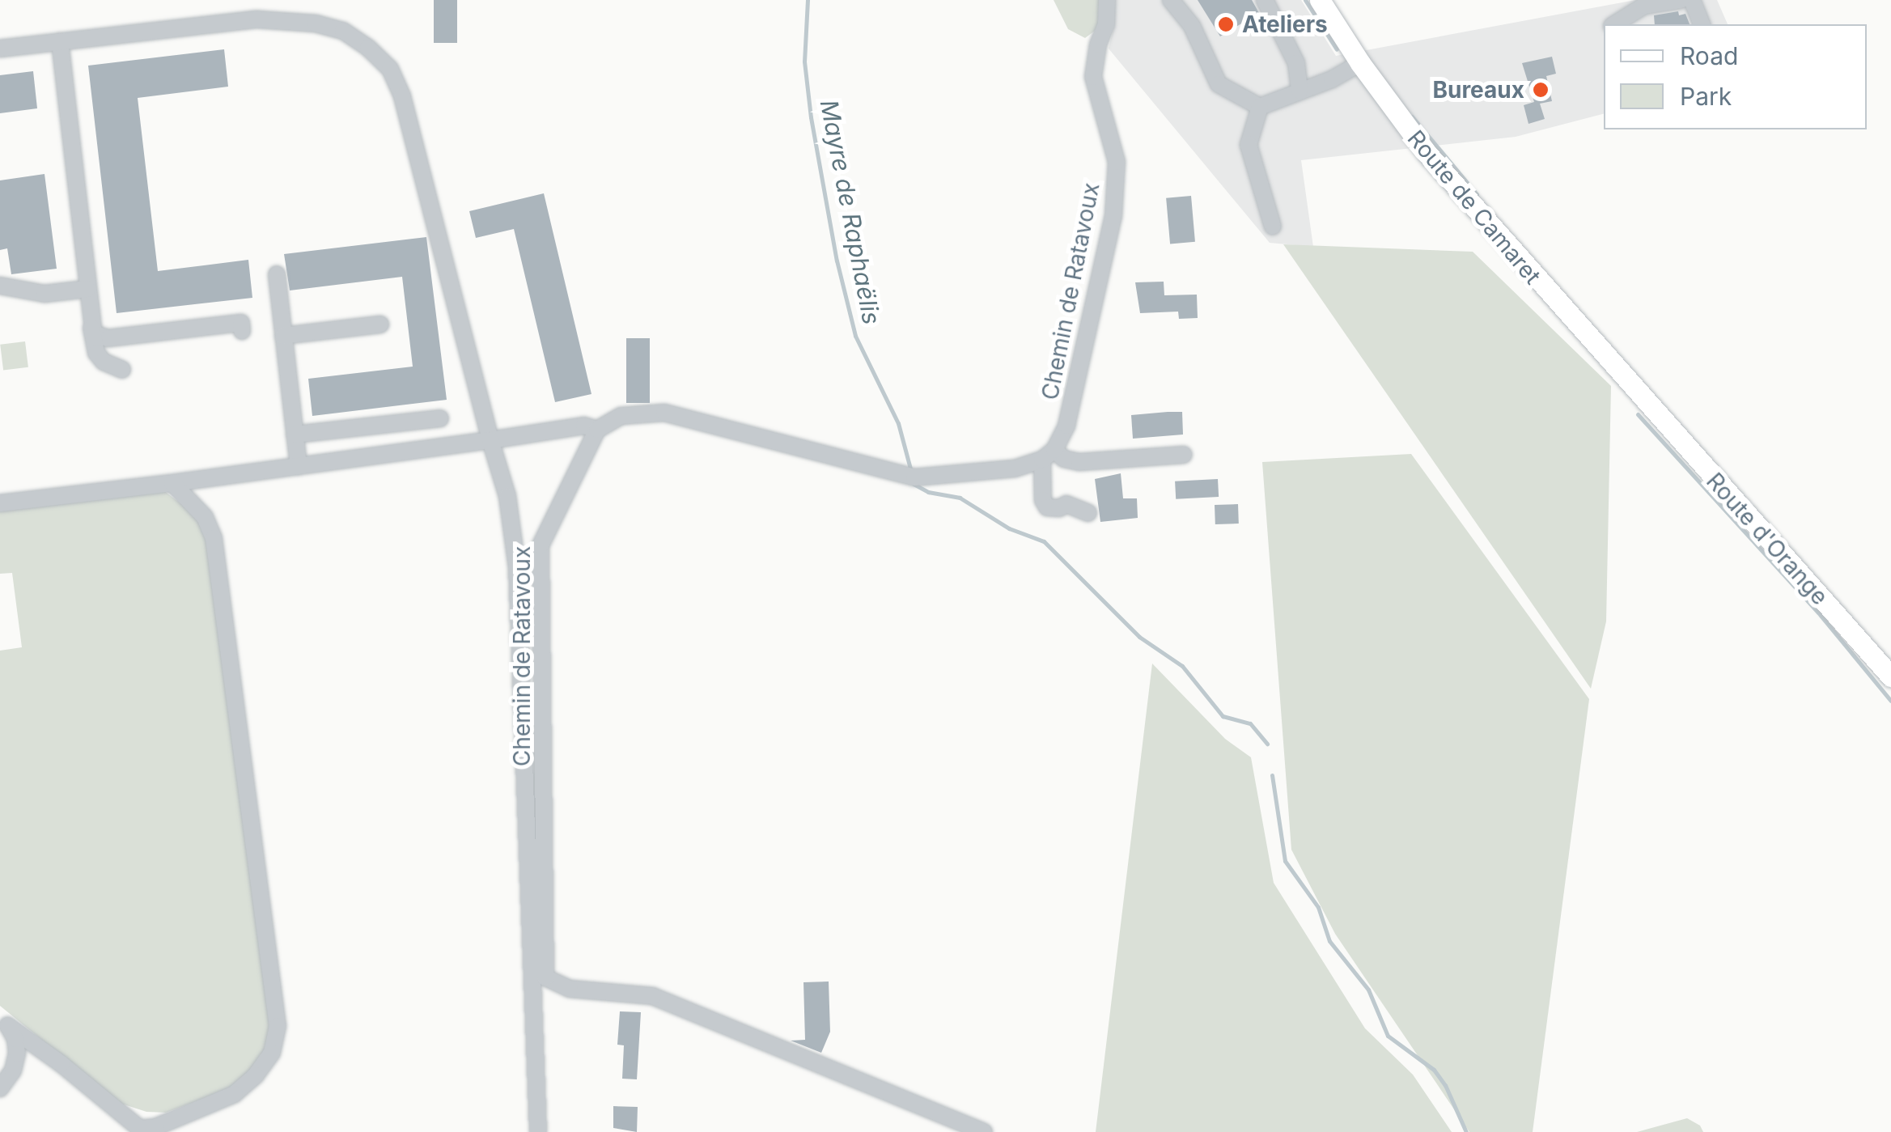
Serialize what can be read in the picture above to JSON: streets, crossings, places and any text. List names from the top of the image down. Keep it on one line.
{"streets":{"main road":["Route de Camaret","Route d'Orange"],"street":["Chemin de Ratavoux"]},"crossings":[["Route de Camaret","Route d'Orange"]],"water":["Mayre de Raphaëlis"],"places":["Ateliers","Bureaux"],"legend":["Road","Park"]}
